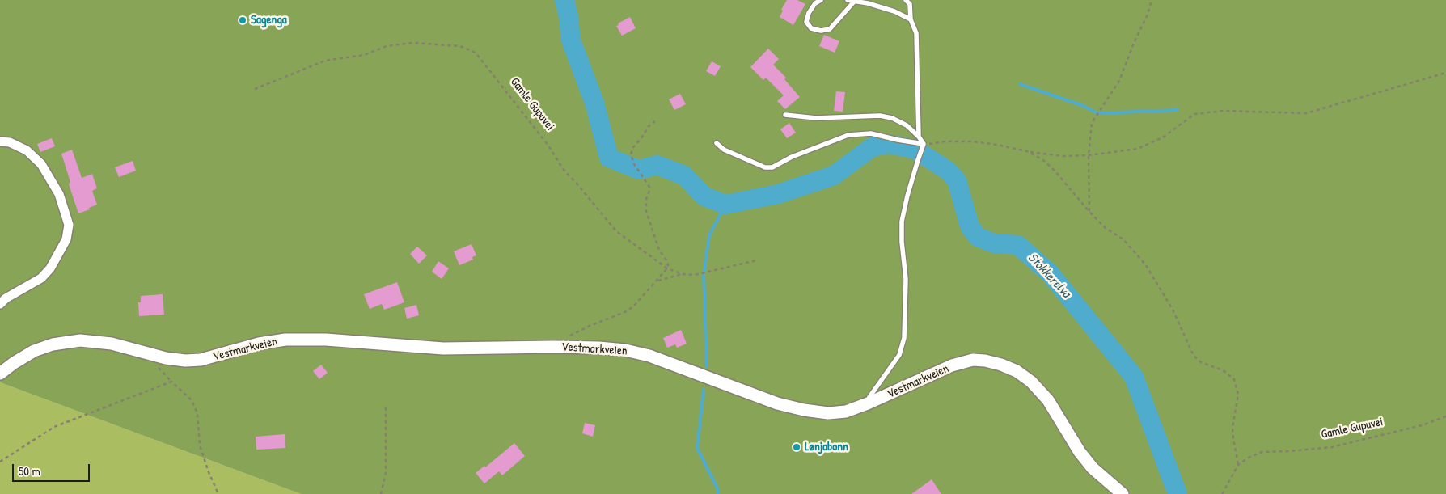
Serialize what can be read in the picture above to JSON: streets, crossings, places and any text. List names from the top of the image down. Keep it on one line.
{"streets":{"street":["Vestmarkveien"],"path":["Gamle Gupuvei"]},"water":["Stokkerelva"],"places":["Sagenga","Lønjabonn"],"scale_bar":"50 m"}
